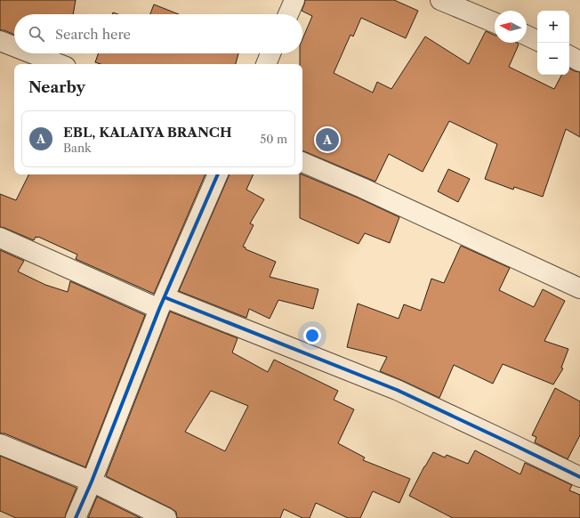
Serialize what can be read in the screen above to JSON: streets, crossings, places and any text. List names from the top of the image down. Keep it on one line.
{"north":"left","page":{"map_buttons":["+","−"],"search":"Search here","heading":"Nearby","list":[{"mark":"A","name":"EBL, KALAIYA BRANCH","note":"Bank","value":"50 m"}],"pins":"A"}}
